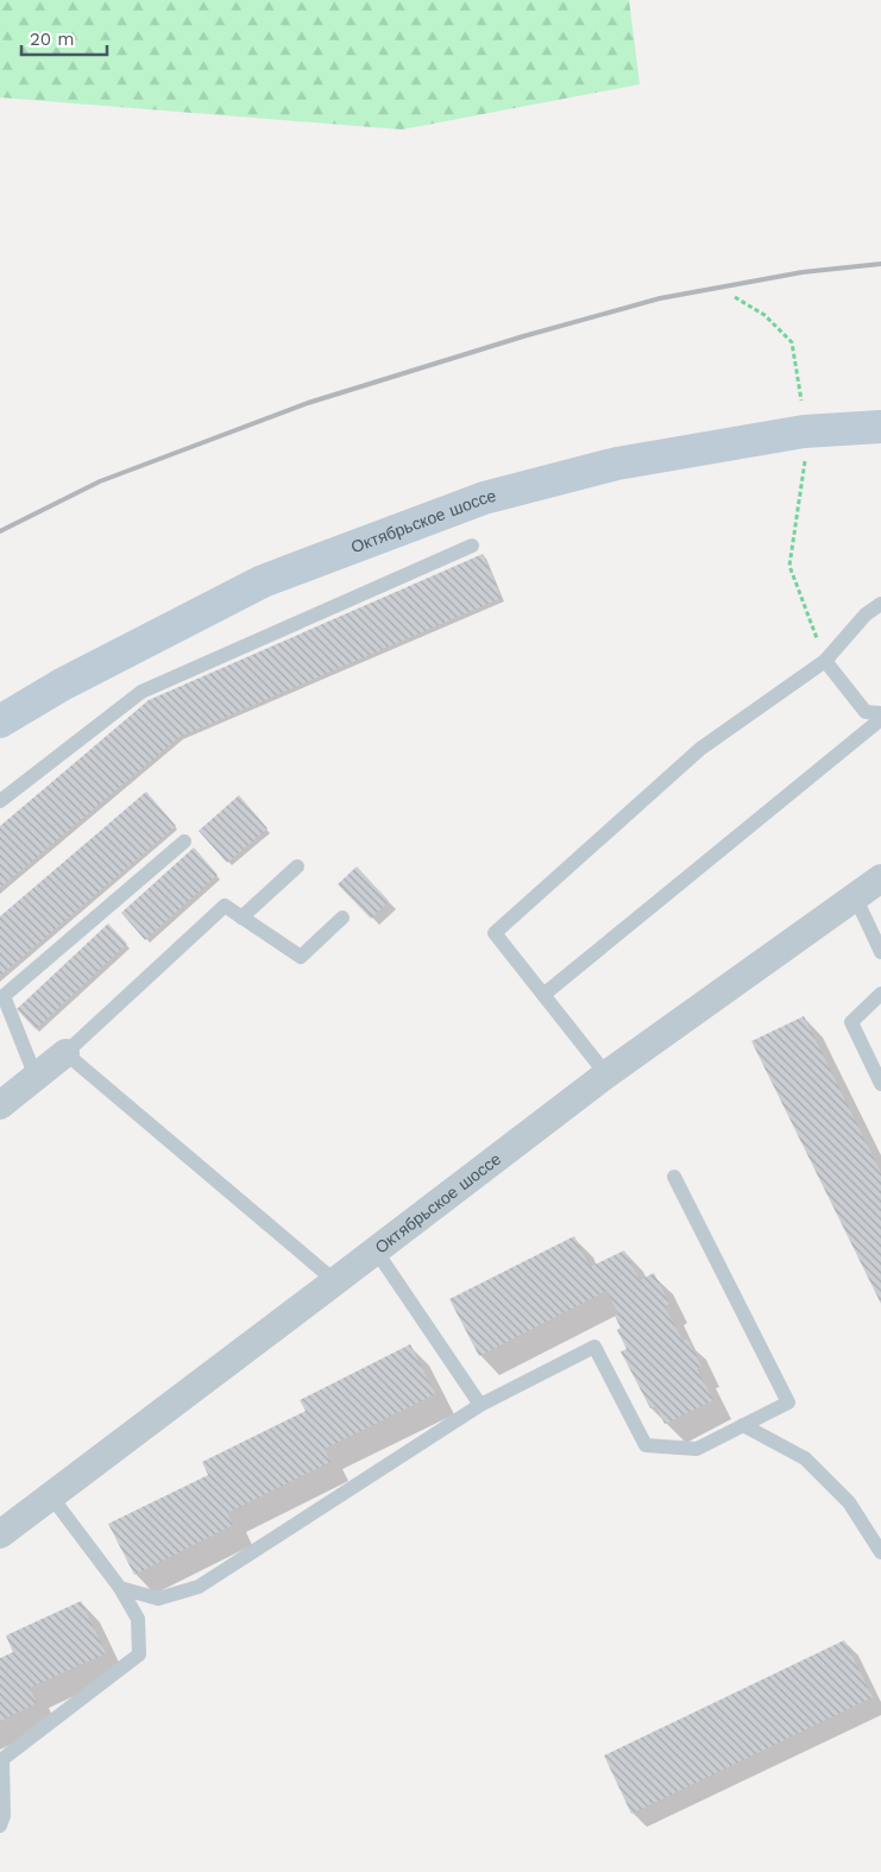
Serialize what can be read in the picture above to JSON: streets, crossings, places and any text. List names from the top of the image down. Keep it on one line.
{"streets":{"main road":["Октябрьское шоссе"]},"scale_bar":"20 m"}
